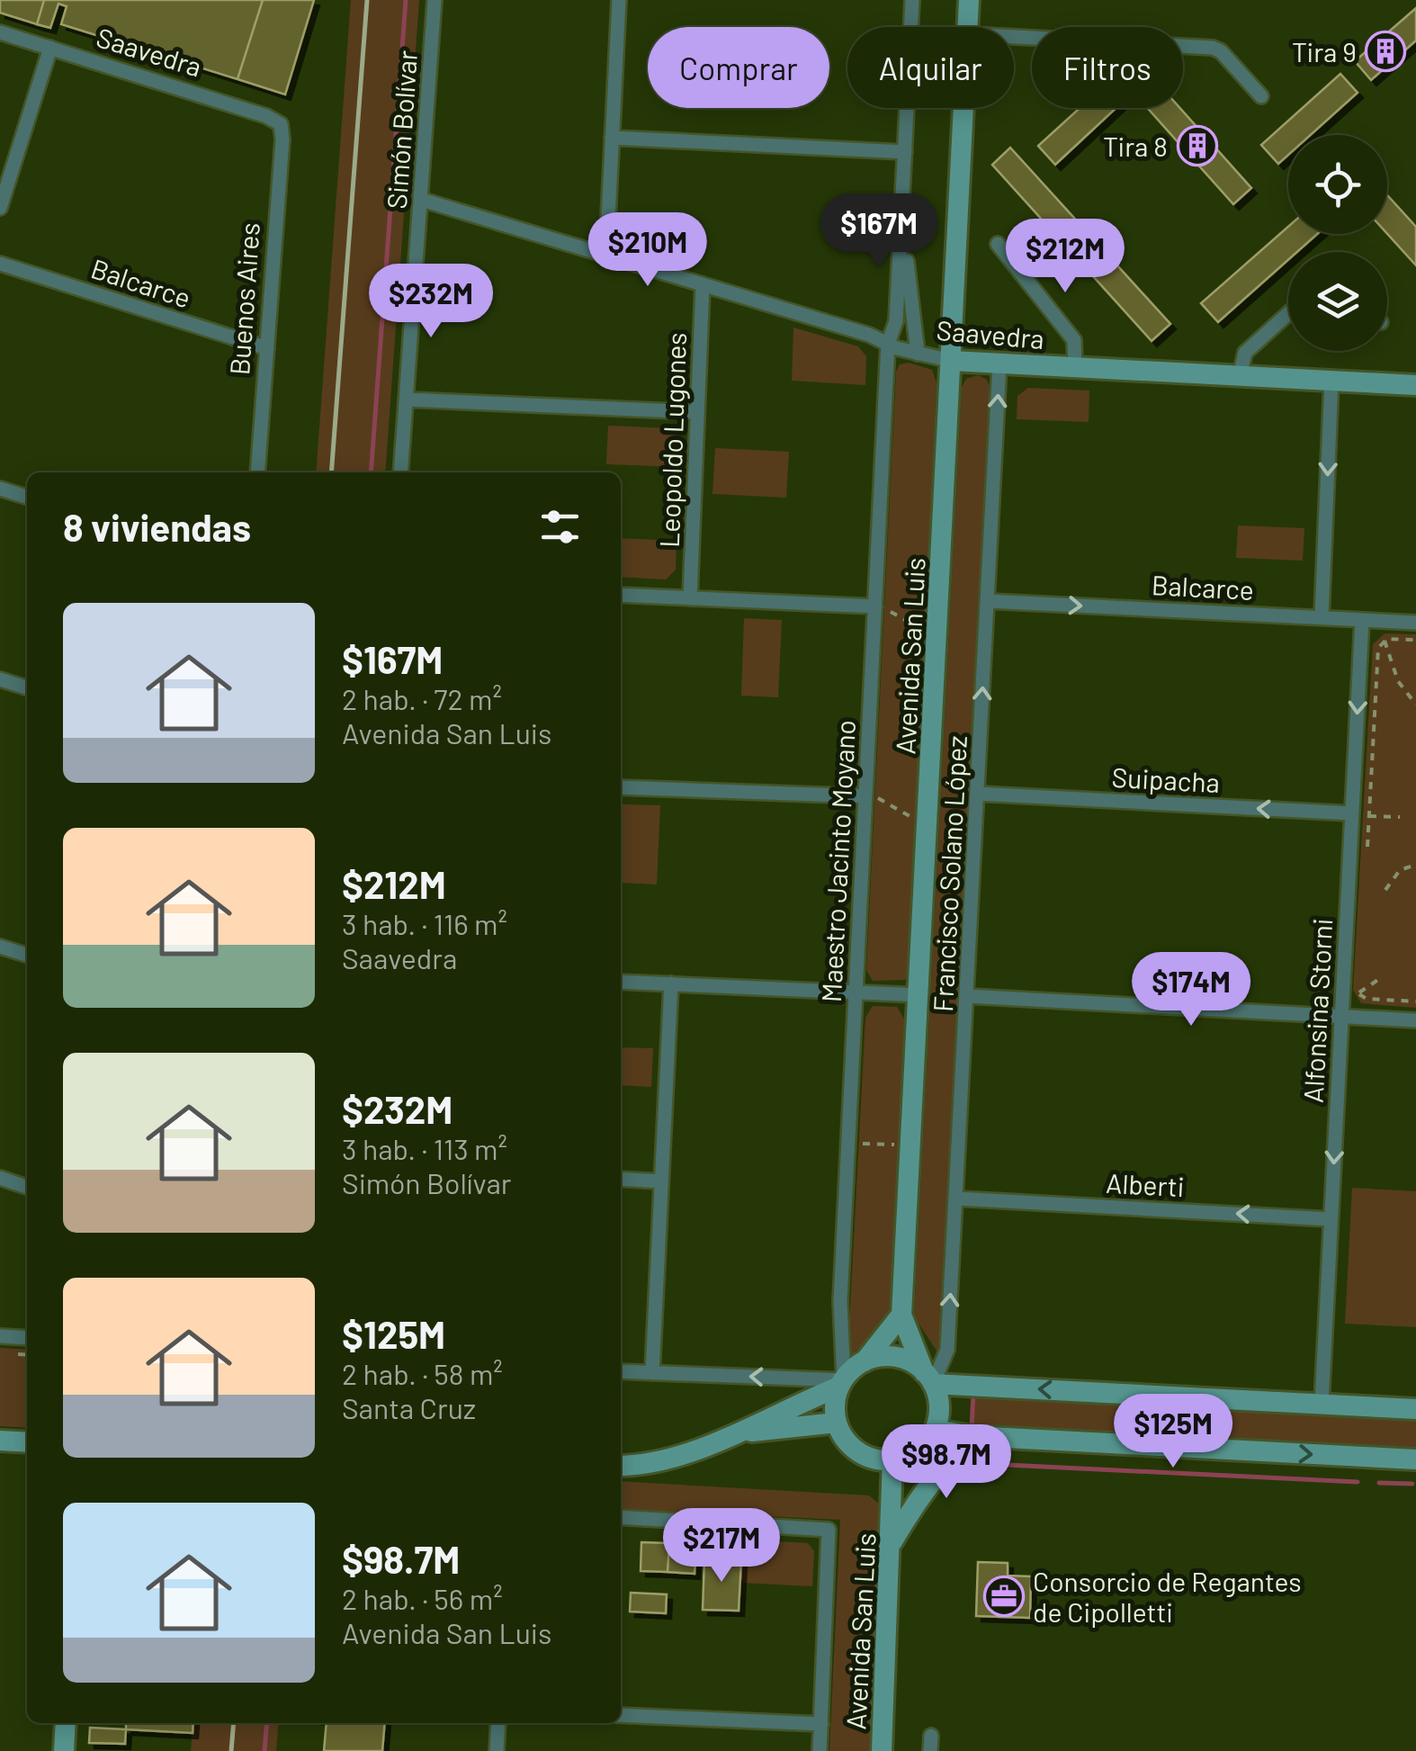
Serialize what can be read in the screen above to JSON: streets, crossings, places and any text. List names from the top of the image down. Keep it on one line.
{"streets":{"main road":["Saavedra","Avenida San Luis"],"street":["Simón Bolívar","Balcarce","Buenos Aires","Leopoldo Lugones","Suipacha","Maestro Jacinto Moyano","Francisco Solano López","Alfonsina Storni","Alberti"]},"crossings":[["Saavedra","Simón Bolívar"],["Saavedra","Buenos Aires"],["Saavedra","Leopoldo Lugones"],["Saavedra","Avenida San Luis"],["Saavedra","Maestro Jacinto Moyano"],["Saavedra","Francisco Solano López"],["Balcarce","Buenos Aires"],["Balcarce","Francisco Solano López"],["Balcarce","Alfonsina Storni"],["Avenida San Luis","Maestro Jacinto Moyano"],["Avenida San Luis","Francisco Solano López"],["Suipacha","Francisco Solano López"],["Suipacha","Alfonsina Storni"],["Maestro Jacinto Moyano","Francisco Solano López"],["Francisco Solano López","Alberti"],["Alfonsina Storni","Alberti"]],"one_way":["Balcarce","Suipacha","Francisco Solano López","Alfonsina Storni","Alberti"],"places":{"building":["Tira 9","Tira 8"],"office":["Consorcio de Regantes de Cipolletti"]},"page":{"chip":["Comprar","Alquilar","Filtros"],"price":["$167M","$210M","$212M","$232M","$174M","$125M","$98.7M","$217M"],"heading":"8 viviendas","list":[{"name":"$167M","note":"2 hab. · 72 m² · Avenida San Luis"},{"name":"$212M","note":"3 hab. · 116 m² · Saavedra"},{"name":"$232M","note":"3 hab. · 113 m² · Simón Bolívar"},{"name":"$125M","note":"2 hab. · 58 m² · Santa Cruz"},{"name":"$98.7M","note":"2 hab. · 56 m² · Avenida San Luis"}]}}
